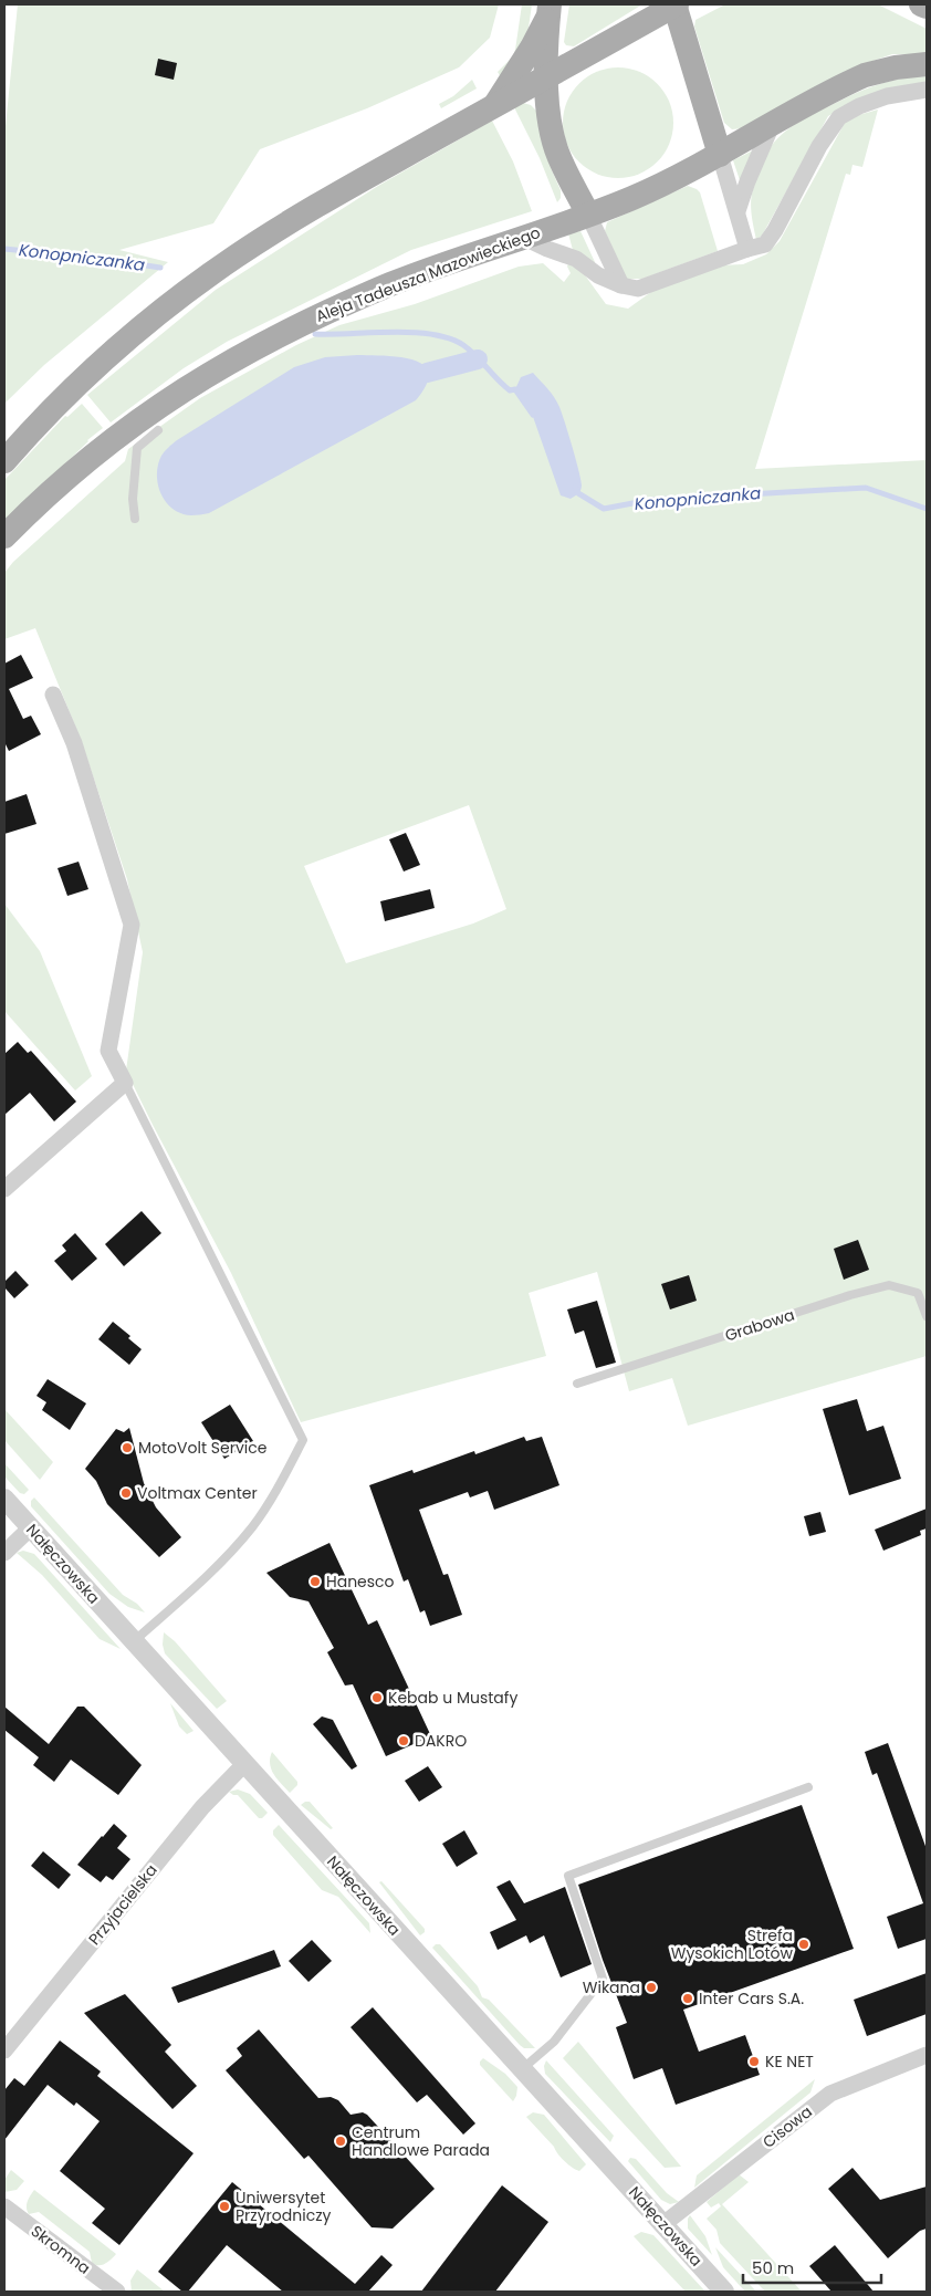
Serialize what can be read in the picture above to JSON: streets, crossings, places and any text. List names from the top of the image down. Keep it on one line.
{"streets":{"main road":["Aleja Tadeusza Mazowieckiego"],"street":["Nałęczowska","Przyjacielska","Cisowa","Skromna"],"lane":["Grabowa"]},"crossings":[["Nałęczowska","Przyjacielska"],["Nałęczowska","Cisowa"]],"water":["Konopniczanka"],"places":["MotoVolt Service","Voltmax Center","Hanesco","Kebab u Mustafy","DAKRO","Strefa Wysokich Lotów","Wikana","Inter Cars S.A.","KE NET","Centrum Handlowe Parada","Uniwersytet Przyrodniczy"],"scale_bar":"50 m"}
